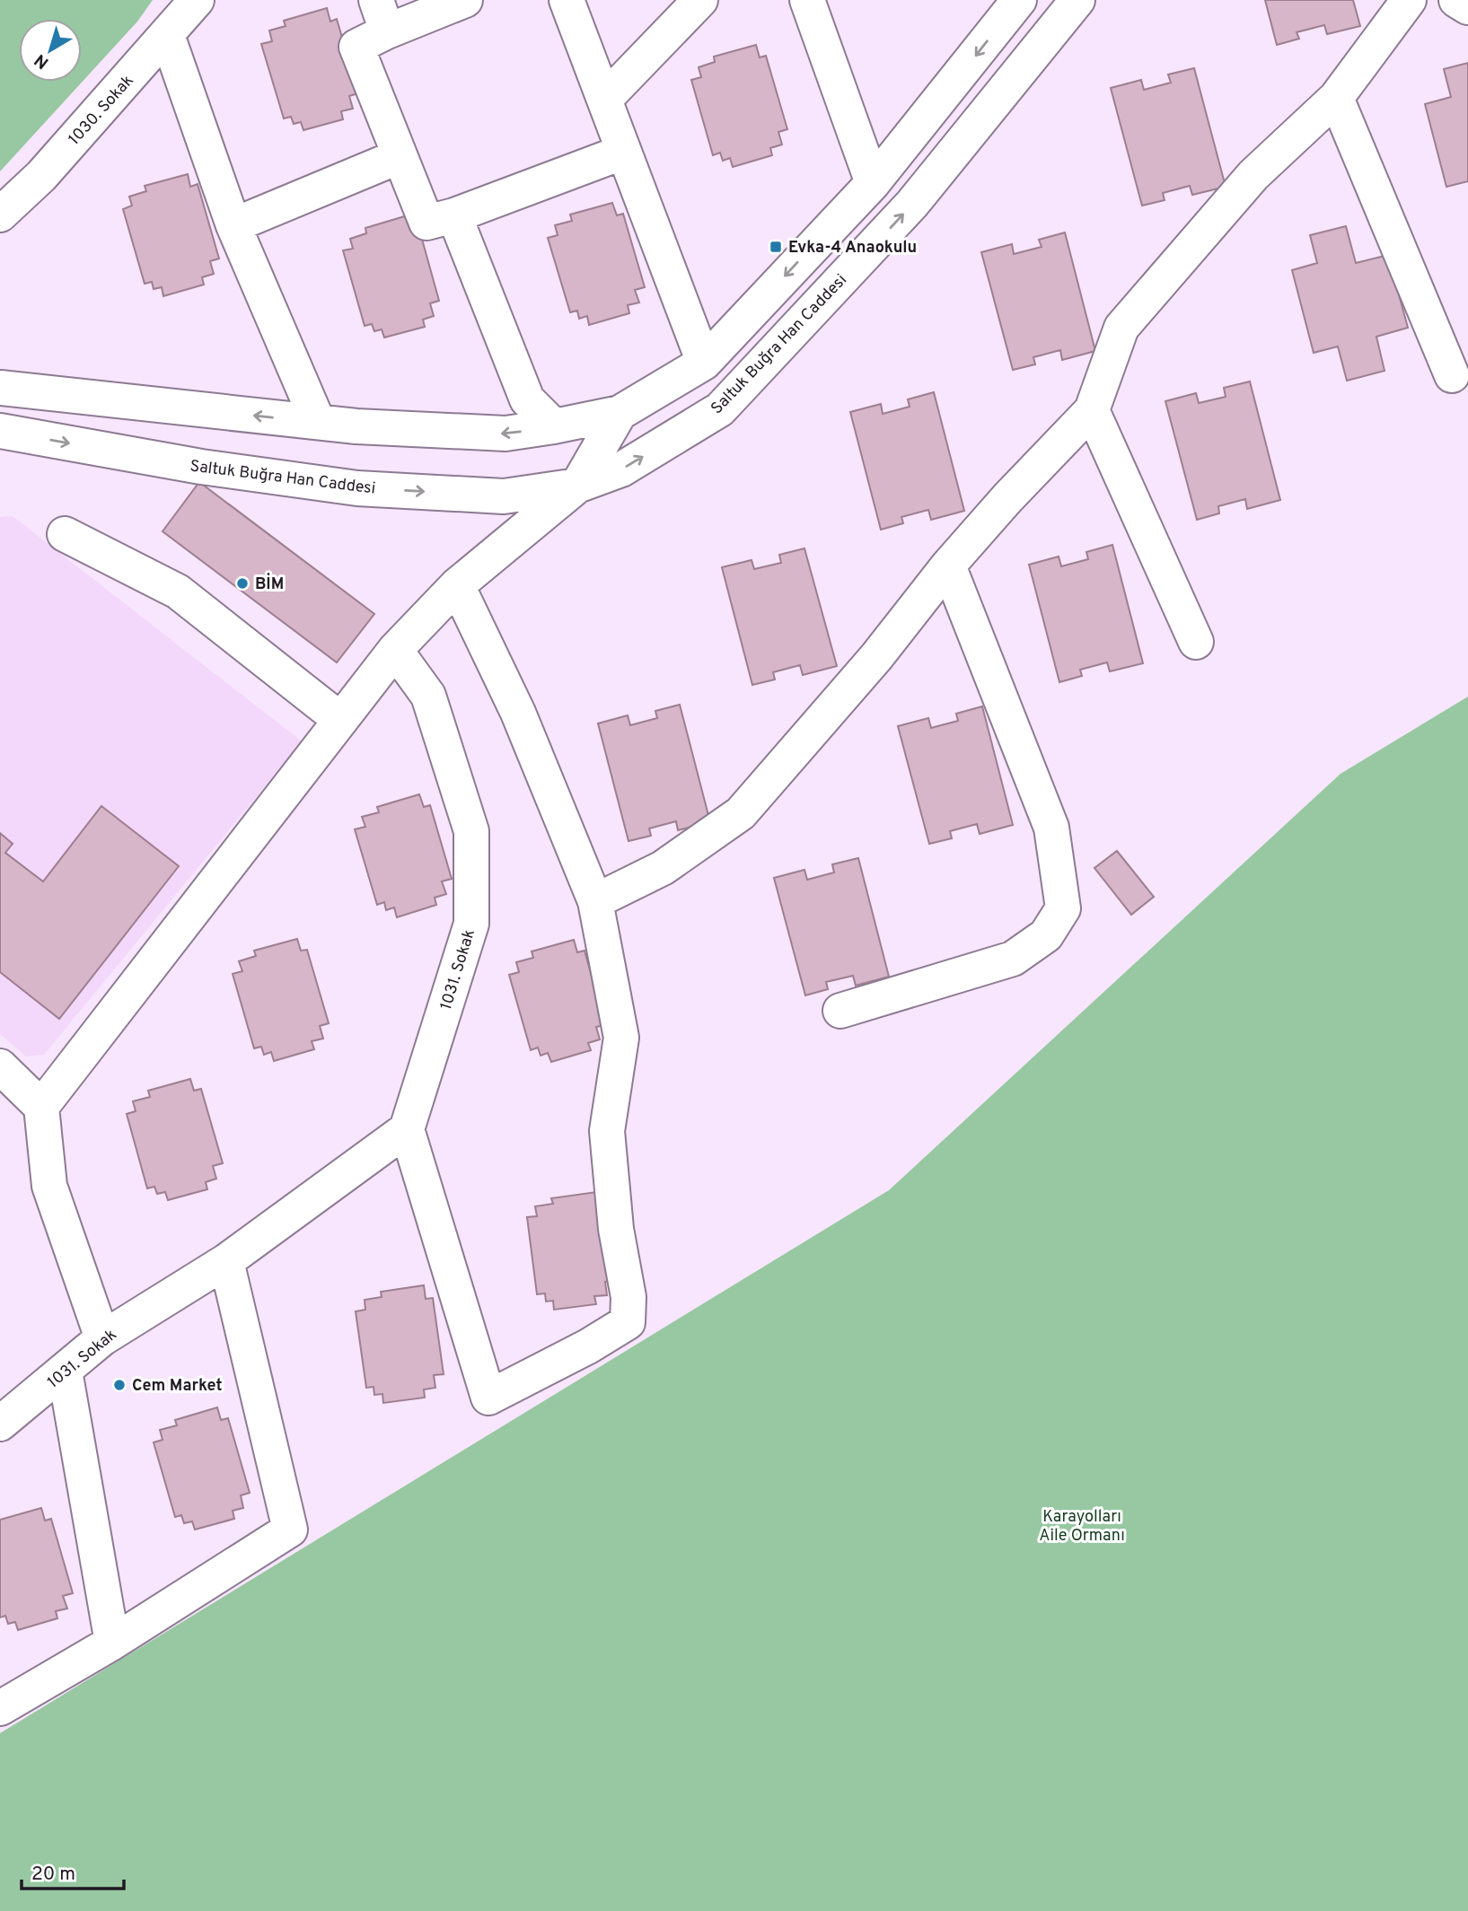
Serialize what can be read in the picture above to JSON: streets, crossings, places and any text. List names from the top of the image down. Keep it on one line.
{"streets":{"street":["1030. Sokak","Saltuk Buğra Han Caddesi","1031. Sokak"]},"parks":["Karayolları Aile Ormanı"],"places":{"transit":["Evka-4 Anaokulu"],"other":["BİM","Cem Market"]},"scale_bar":"20 m","north":"bottom left"}
